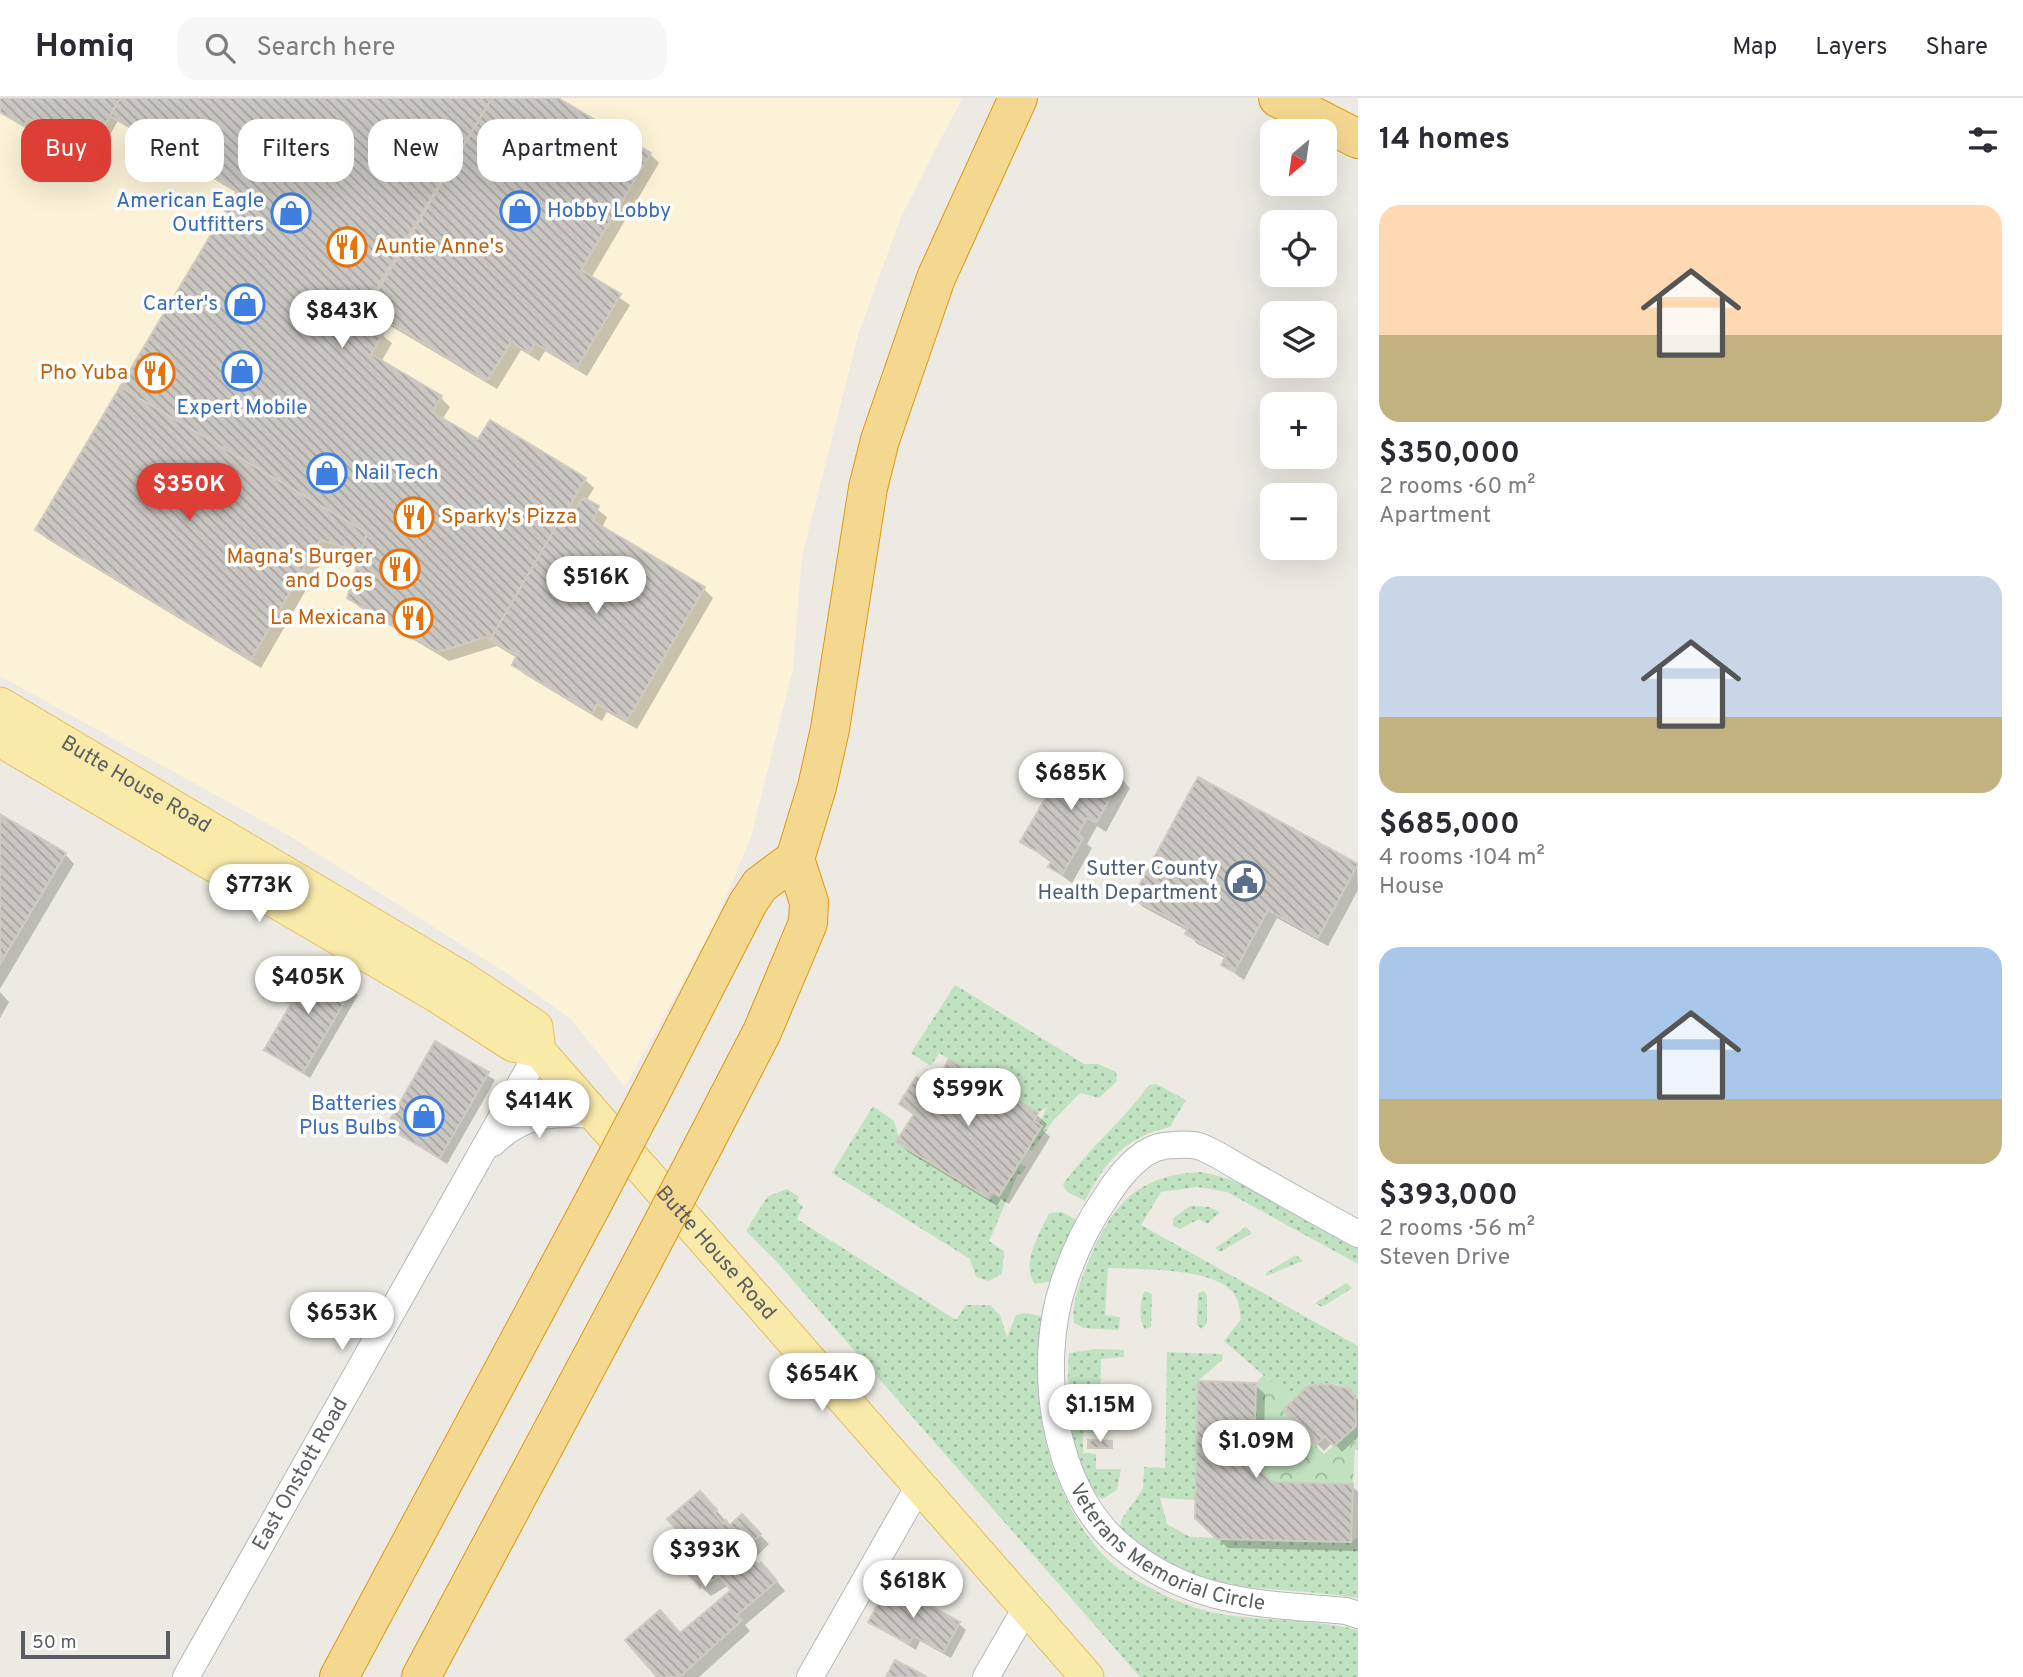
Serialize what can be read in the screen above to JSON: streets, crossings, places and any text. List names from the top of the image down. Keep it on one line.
{"streets":{"main road":["Butte House Road"],"street":["East Onstott Road","Veterans Memorial Circle"]},"crossings":[["Butte House Road","East Onstott Road"]],"places":{"shop":["Hobby Lobby","American Eagle Outfitters","Carter's","Expert Mobile","Nail Tech","Batteries Plus Bulbs"],"restaurant":["Auntie Anne's","Pho Yuba","Sparky's Pizza","Magna's Burger and Dogs","La Mexicana"],"public building":["Sutter County Health Department"]},"scale_bar":"50 m","north":"bottom left","page":{"header":"Homiq","search":"Search here","nav":["Map","Layers","Share"],"heading":"14 homes","map_buttons":["+","−"],"chip":["Buy","Rent","Filters","New","Apartment"],"list":[{"name":"$350,000","note":"2 rooms · 60 m² · Apartment"},{"name":"$685,000","note":"4 rooms · 104 m² · House"},{"name":"$393,000","note":"2 rooms · 56 m² · Steven Drive"}],"price":["$843K","$350K","$516K","$685K","$773K","$405K","$599K","$414K","$653K","$654K","$1.15M","$1.09M","$393K","$618K"],"scale":"50 m"}}
